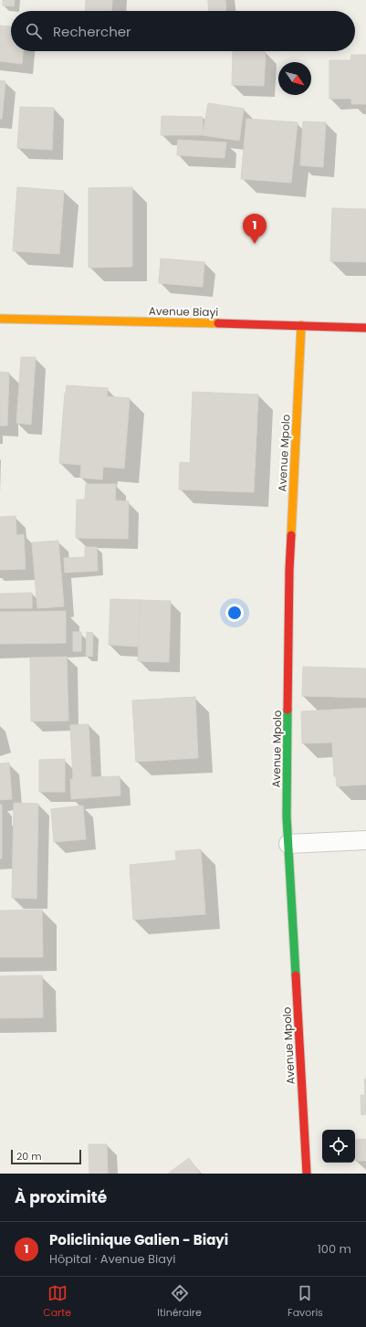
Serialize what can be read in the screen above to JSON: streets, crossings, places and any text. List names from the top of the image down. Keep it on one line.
{"streets":{"street":["Avenue Biayi","Avenue Mpolo"]},"crossings":[["Avenue Biayi","Avenue Mpolo"]],"scale_bar":"20 m","north":"bottom right","page":{"search":"Rechercher","pins":"1","scale":"20 m","heading":"À proximité","list":[{"mark":"1","name":"Policlinique Galien - Biayi","note":"Hôpital · Avenue Biayi","value":"100 m"}],"nav":["Carte","Itinéraire","Favoris"]}}
